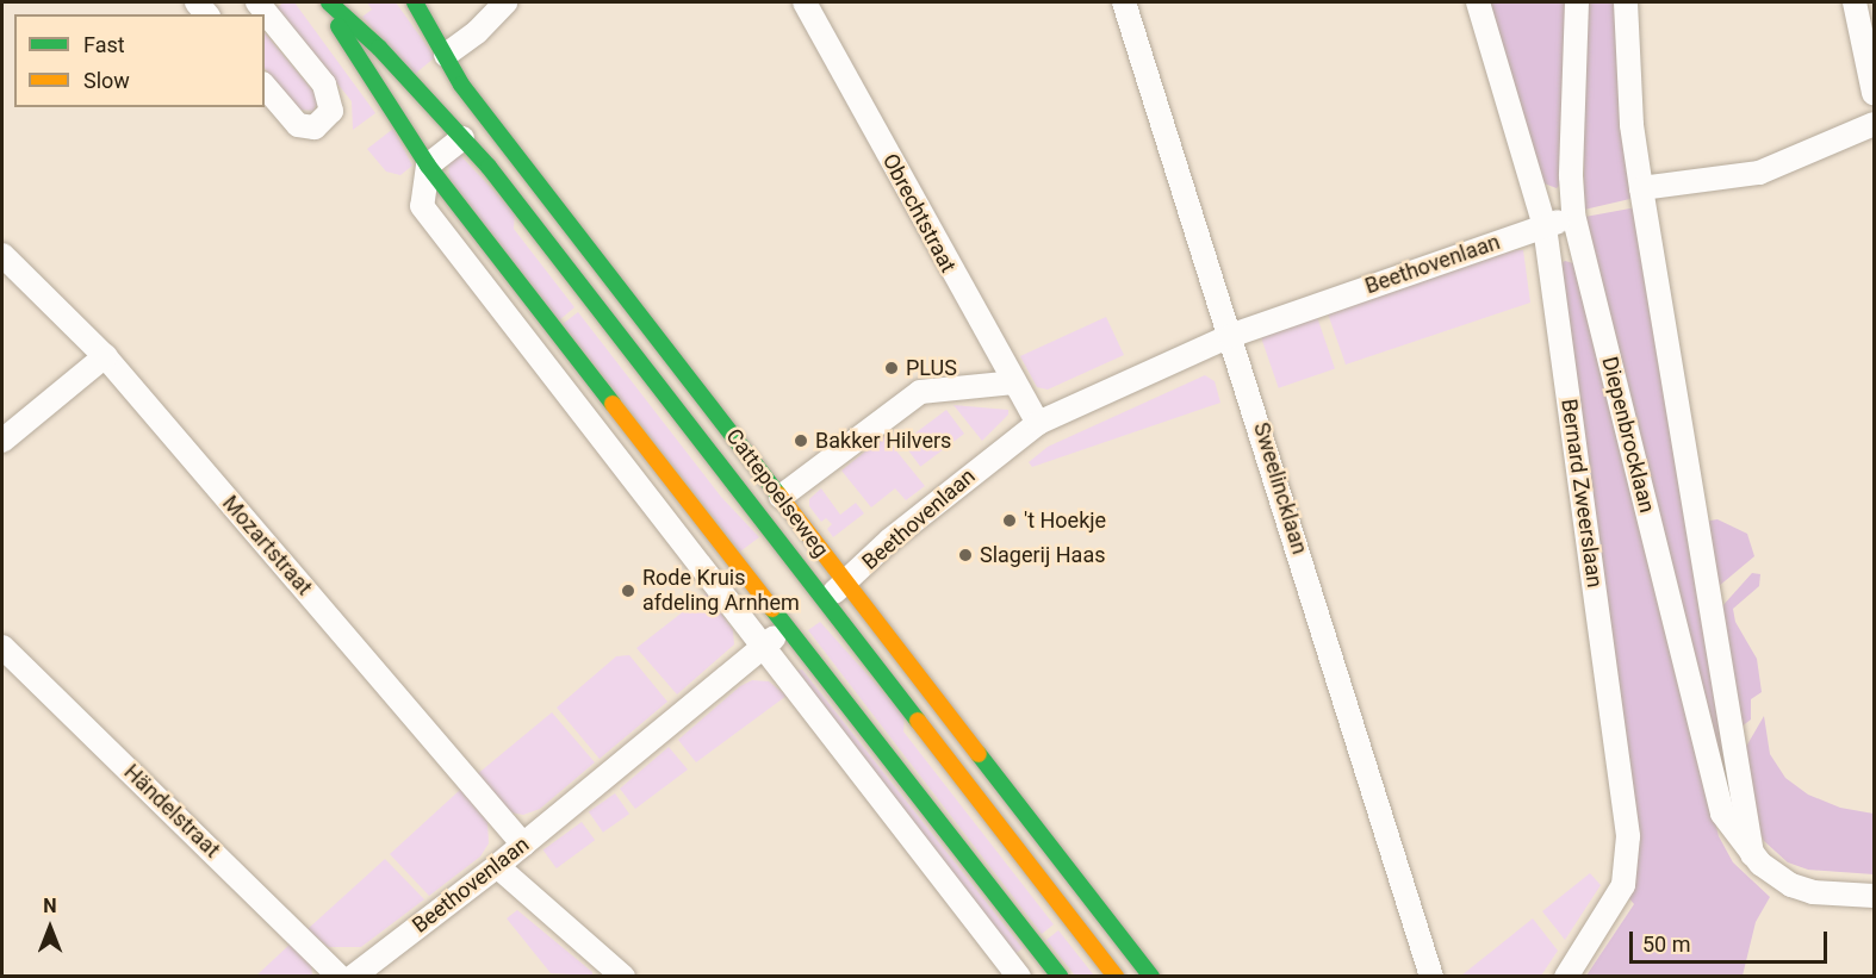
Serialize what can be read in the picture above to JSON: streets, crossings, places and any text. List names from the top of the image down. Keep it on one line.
{"streets":{"street":["Obrechtstraat","Beethovenlaan","Diepenbrocklaan","Sweelincklaan","Cattepoelseweg","Bernard Zweerslaan","Mozartstraat","Händelstraat"]},"crossings":[["Obrechtstraat","Beethovenlaan"],["Beethovenlaan","Diepenbrocklaan"],["Beethovenlaan","Sweelincklaan"],["Beethovenlaan","Cattepoelseweg"],["Beethovenlaan","Bernard Zweerslaan"],["Beethovenlaan","Mozartstraat"]],"places":["PLUS","Bakker Hilvers","'t Hoekje","Slagerij Haas","Rode Kruis afdeling Arnhem"],"legend":["Fast","Slow"],"scale_bar":"50 m","north":"top"}
